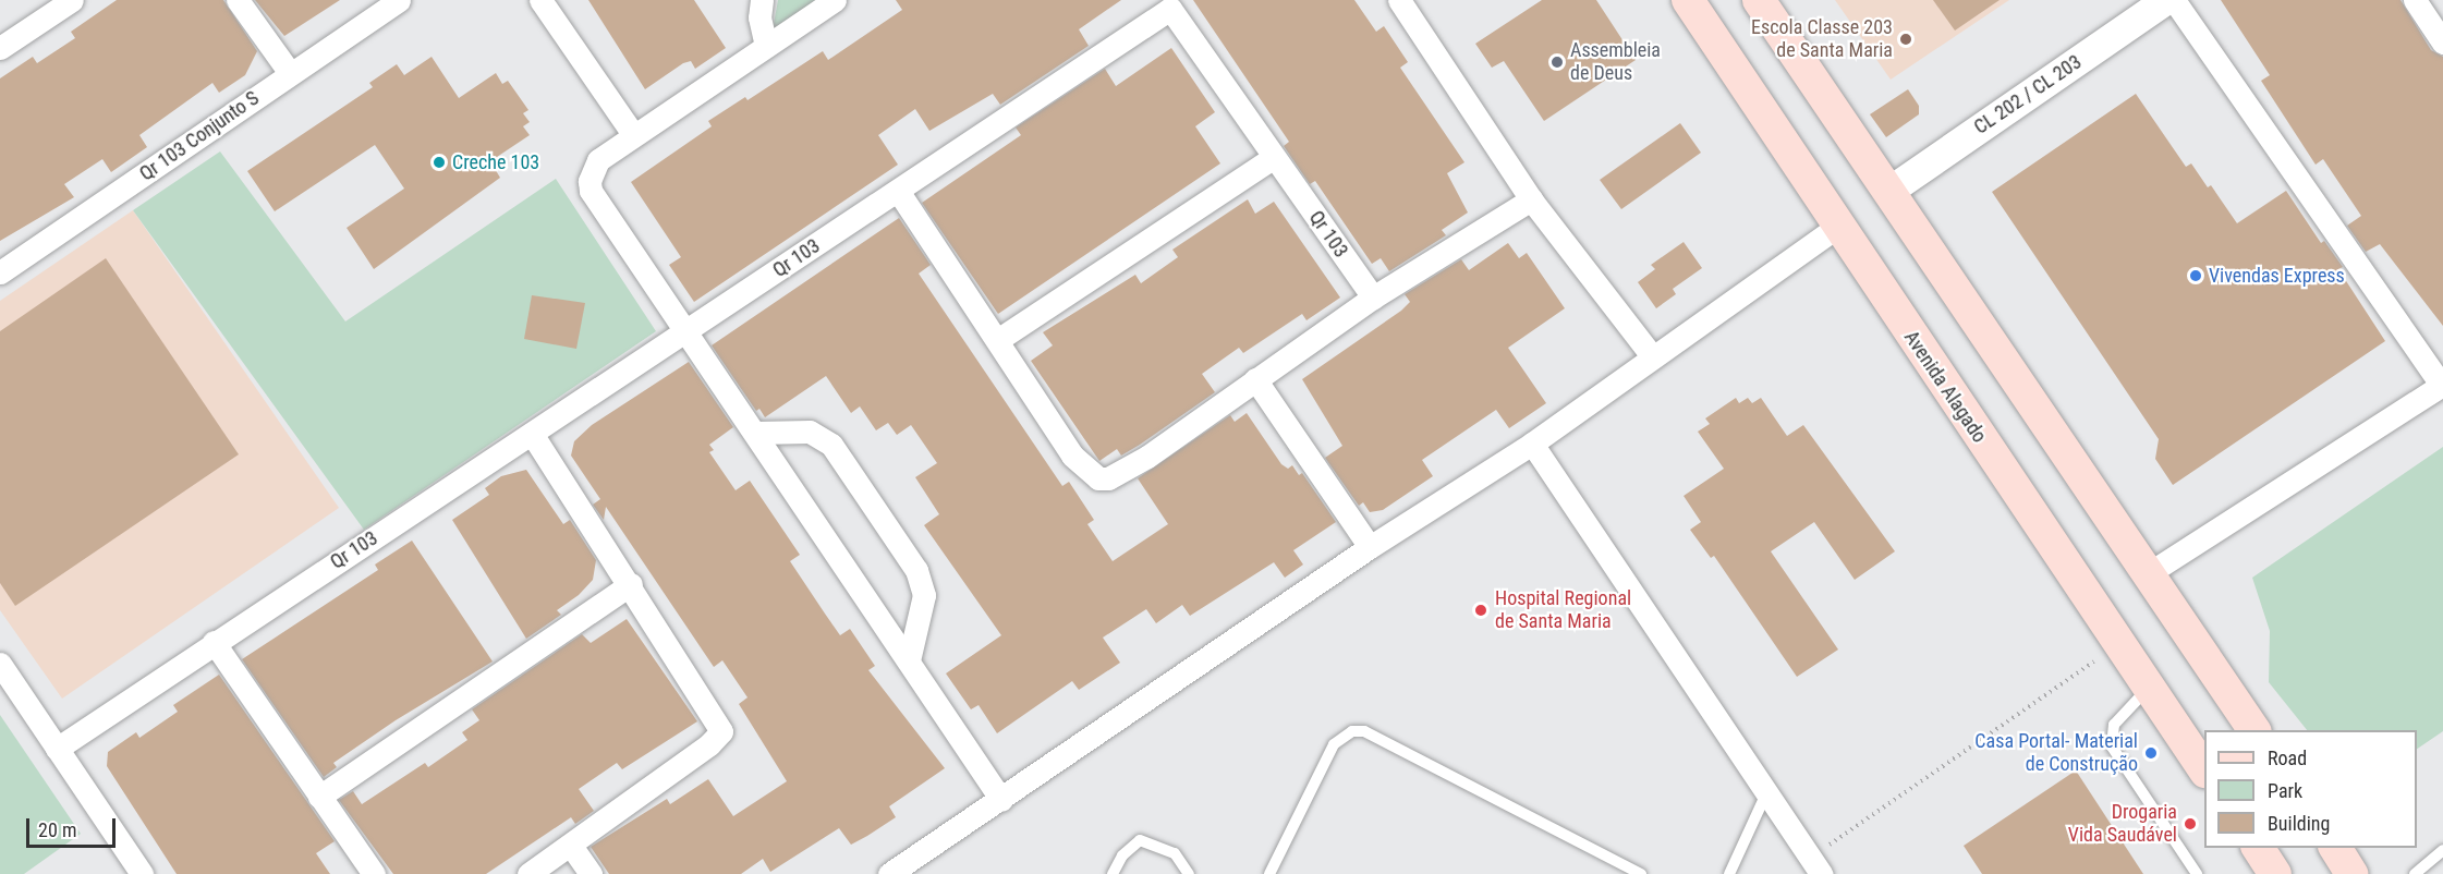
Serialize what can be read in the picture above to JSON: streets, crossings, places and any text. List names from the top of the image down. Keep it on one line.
{"streets":{"main road":["Avenida Alagado"],"street":["CL 202 / CL 203","Qr 103 Conjunto S","Qr 103"]},"places":["Escola Classe 203 de Santa Maria","Assembleia de Deus","Creche 103","Vivendas Express","Hospital Regional de Santa Maria","Casa Portal- Material de Construção","Drogaria Vida Saudável"],"legend":["Road","Park","Building"],"scale_bar":"20 m"}
